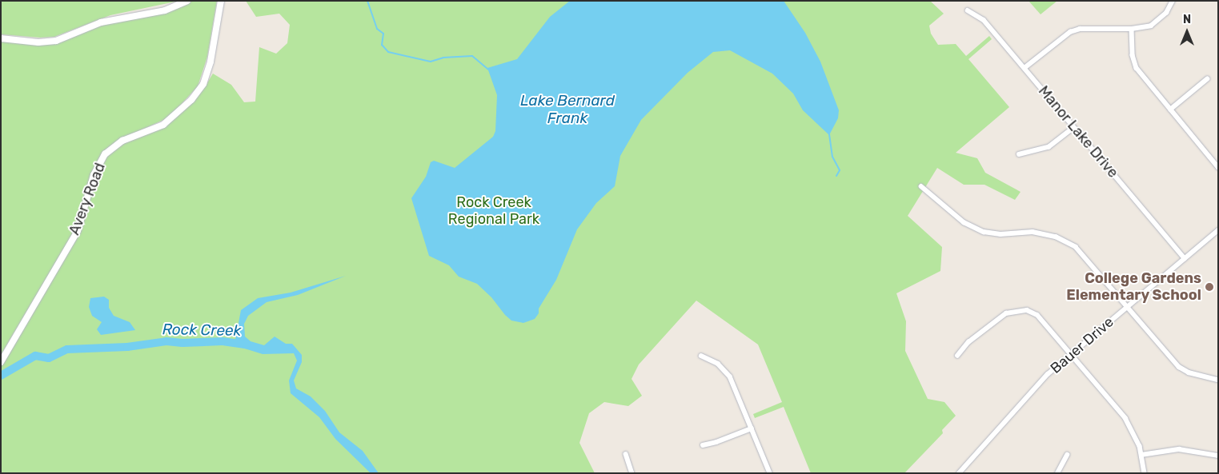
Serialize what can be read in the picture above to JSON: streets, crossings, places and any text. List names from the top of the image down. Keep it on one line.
{"streets":{"street":["Manor Lake Drive","Avery Road","Bauer Drive"]},"crossings":[["Manor Lake Drive","Bauer Drive"]],"water":["Lake Bernard Frank","Rock Creek"],"parks":["Rock Creek Regional Park"],"places":["College Gardens Elementary School"],"north":"top"}
